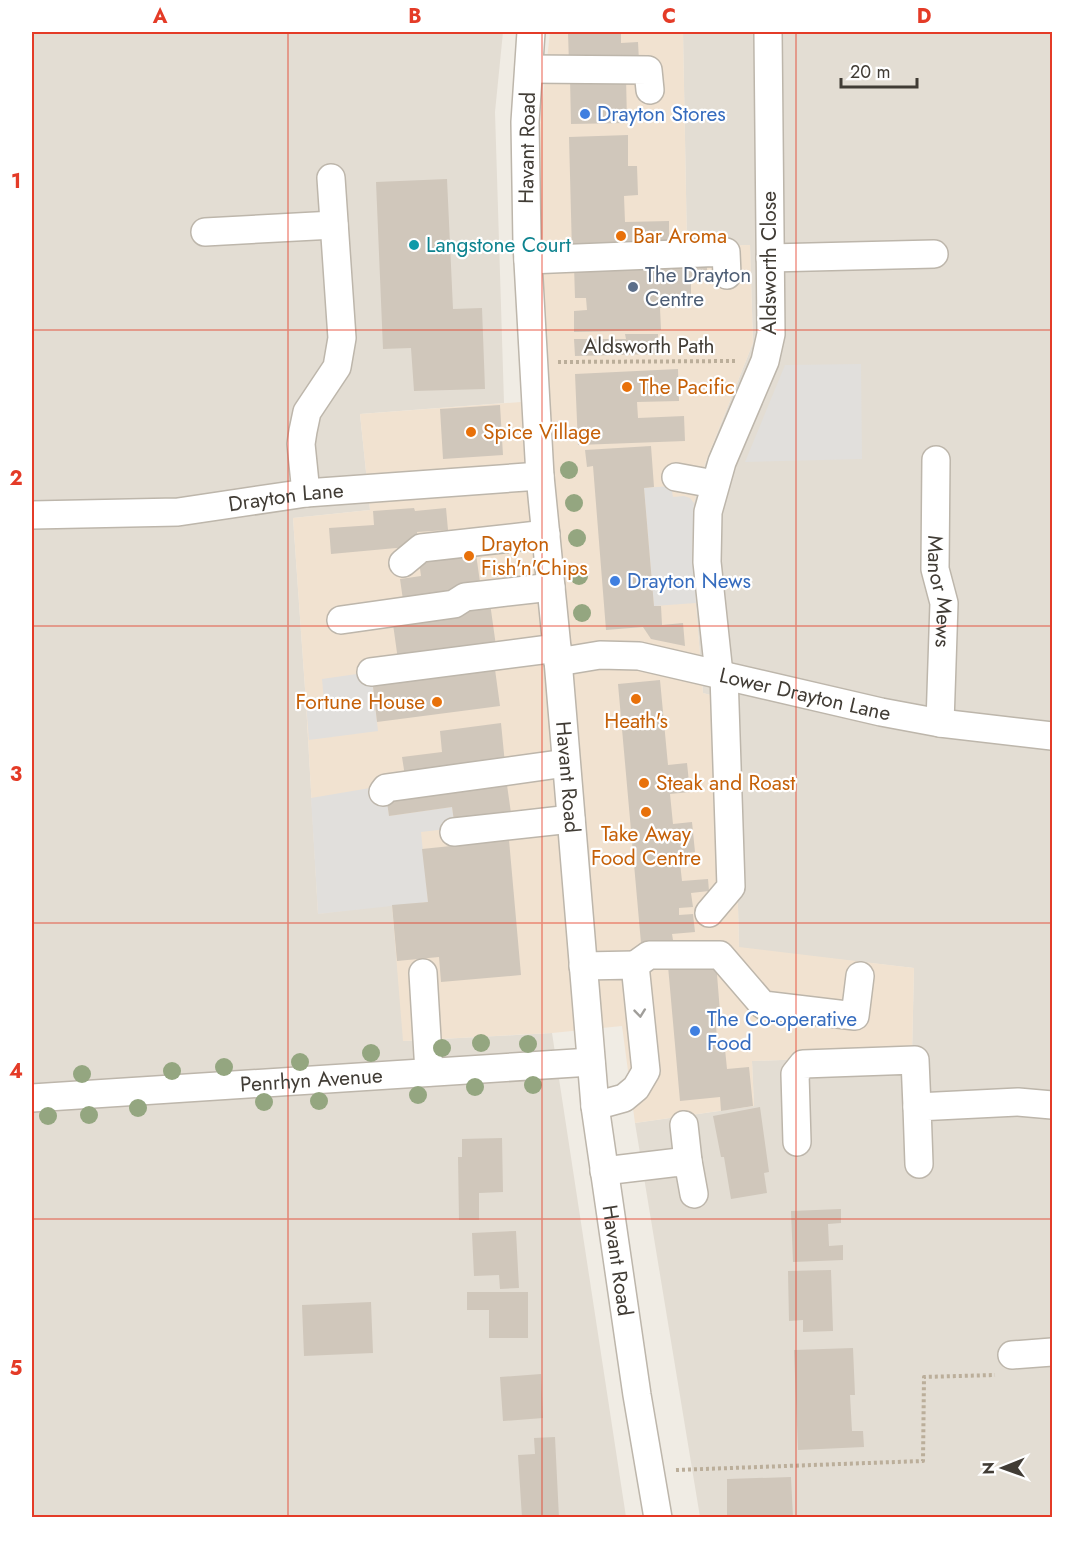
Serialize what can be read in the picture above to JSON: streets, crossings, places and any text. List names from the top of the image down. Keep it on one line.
{"streets":{"street":["Havant Road","Aldsworth Close","Drayton Lane","Manor Mews","Lower Drayton Lane","Penrhyn Avenue"],"path":["Aldsworth Path"]},"crossings":[["Havant Road","Aldsworth Path"],["Havant Road","Drayton Lane"],["Havant Road","Lower Drayton Lane"],["Havant Road","Penrhyn Avenue"],["Aldsworth Close","Aldsworth Path"],["Aldsworth Close","Lower Drayton Lane"],["Manor Mews","Lower Drayton Lane"]],"places":["Drayton Stores","Bar Aroma","Langstone Court","The Drayton Centre","The Pacific","Spice Village","Drayton Fish'n'Chips","Drayton News","Heath's","Fortune House","Steak and Roast","Take Away Food Centre","The Co-operative Food"],"scale_bar":"20 m","north":"left","grid":{"columns":["A","B","C","D"],"rows":["1","2","3","4","5"]}}
